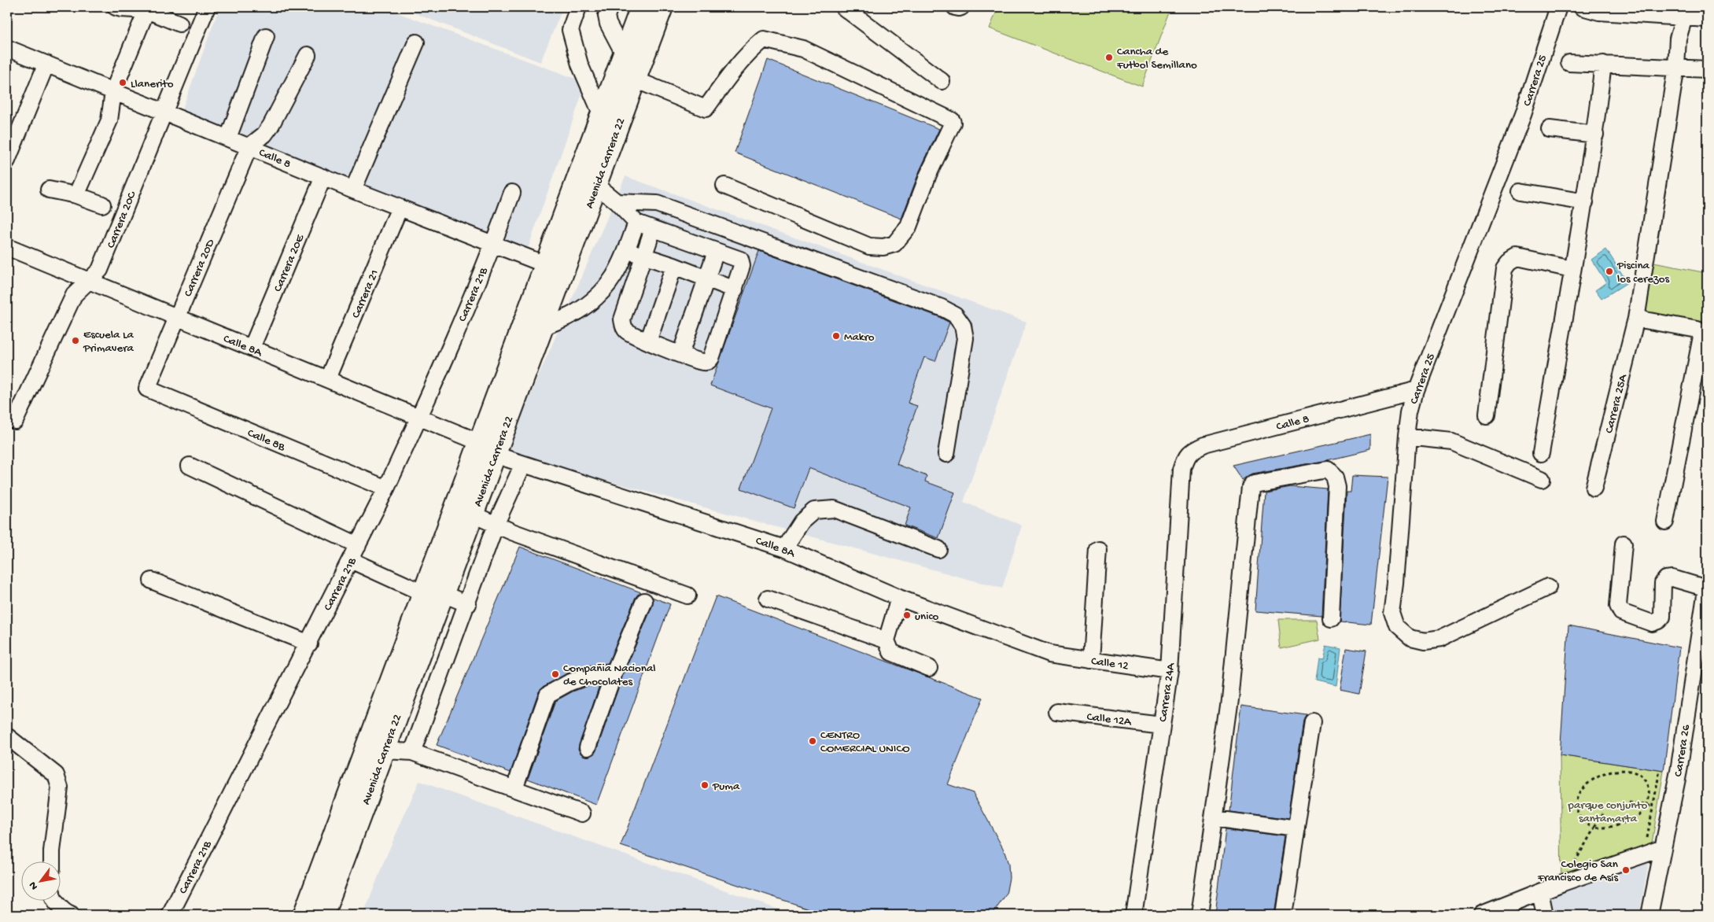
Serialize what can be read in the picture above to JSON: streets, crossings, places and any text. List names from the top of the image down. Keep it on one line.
{"streets":{"main road":["Avenida Carrera 22"],"street":["Carrera 25","Calle 8","Carrera 20C","Carrera 20E","Carrera 20D","Carrera 21","Carrera 21B","Calle 8A","Carrera 25A","Calle 8B","Calle 12","Carrera 24A","Calle 12A","Carrera 26"]},"crossings":[["Carrera 25","Calle 8"],["Calle 8","Avenida Carrera 22"],["Calle 8","Carrera 20C"],["Calle 8","Carrera 20E"],["Calle 8","Carrera 20D"],["Calle 8","Carrera 21"],["Calle 8","Carrera 21B"],["Calle 8","Carrera 24A"],["Avenida Carrera 22","Calle 8A"],["Carrera 20C","Calle 8A"],["Carrera 20E","Calle 8A"],["Carrera 20D","Calle 8A"],["Carrera 20D","Calle 8B"],["Carrera 21","Calle 8A"],["Carrera 21B","Calle 8A"],["Carrera 21B","Calle 8B"],["Calle 8A","Calle 12"],["Calle 12","Carrera 24A"],["Carrera 24A","Calle 12A"]],"parks":["parque conjunto santamarta"],"places":["Cancha de Futbol Semillano","Llanerito","Piscina los cerezos","Makro","Escuela La Primavera","unico","Compañia Nacional de Chocolates","CENTRO COMERCIAL UNICO","Puma","Colegio San Francisco de Asís"],"north":"bottom left"}
